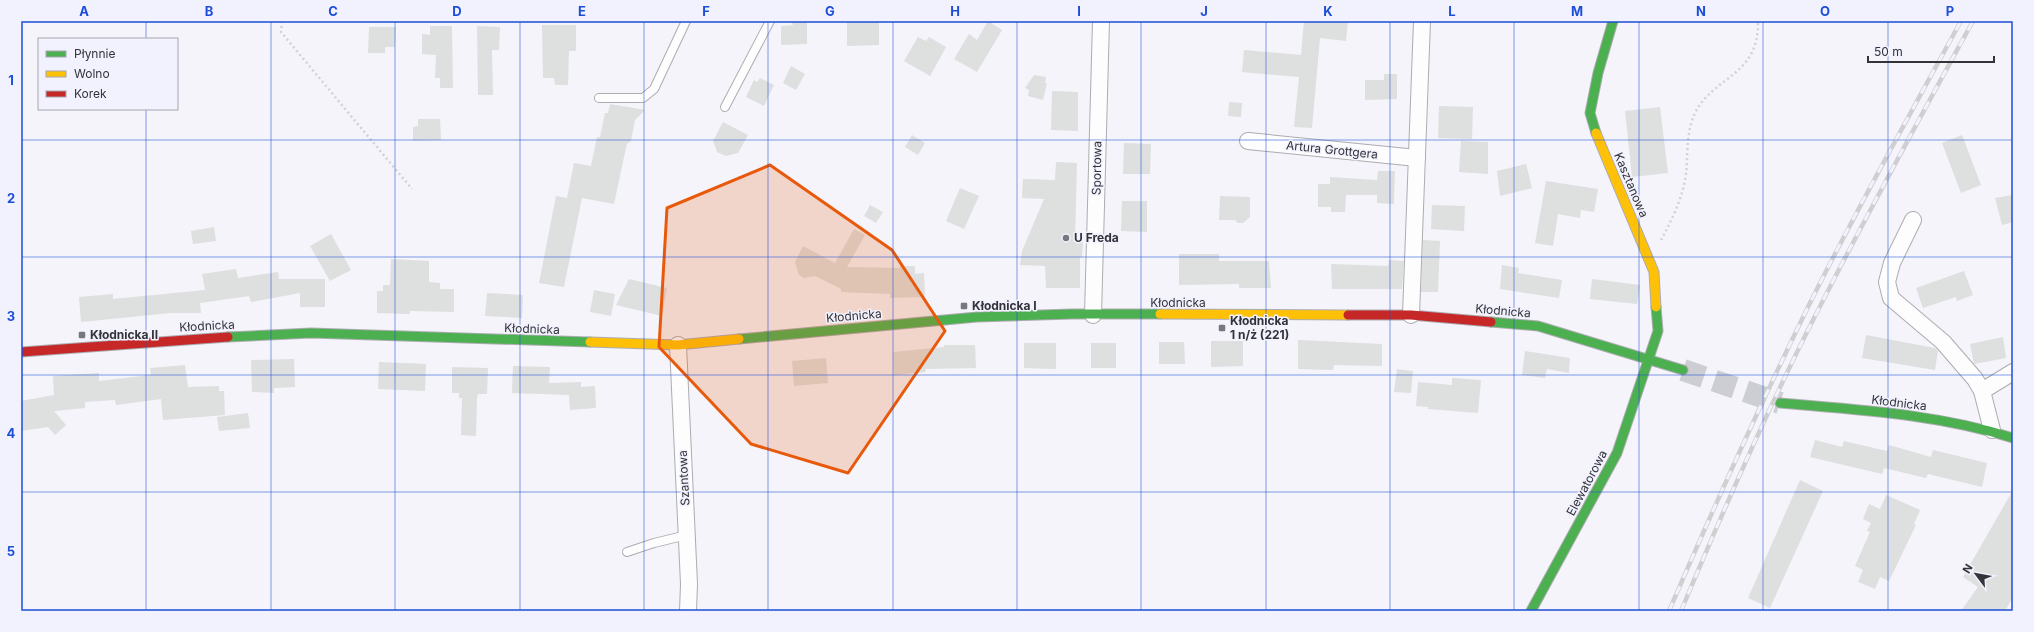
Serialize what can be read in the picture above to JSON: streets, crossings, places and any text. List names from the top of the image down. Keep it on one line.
{"streets":{"main road":["Kasztanowa","Kłodnicka","Elewatorowa"],"street":["Artura Grottgera","Sportowa","Szantowa"]},"crossings":[["Sportowa","Kłodnicka"],["Kasztanowa","Kłodnicka"],["Kasztanowa","Elewatorowa"],["Kłodnicka","Szantowa"],["Kłodnicka","Elewatorowa"]],"places":{"other":["U Freda"],"transit":["Kłodnicka I","Kłodnicka 1 n/ż (221)","Kłodnicka II"]},"legend":["Płynnie","Wolno","Korek"],"scale_bar":"50 m","north":"top left","grid":{"columns":["A","B","C","D","E","F","G","H","I","J","K","L","M","N","O","P"],"rows":["1","2","3","4","5"]}}
